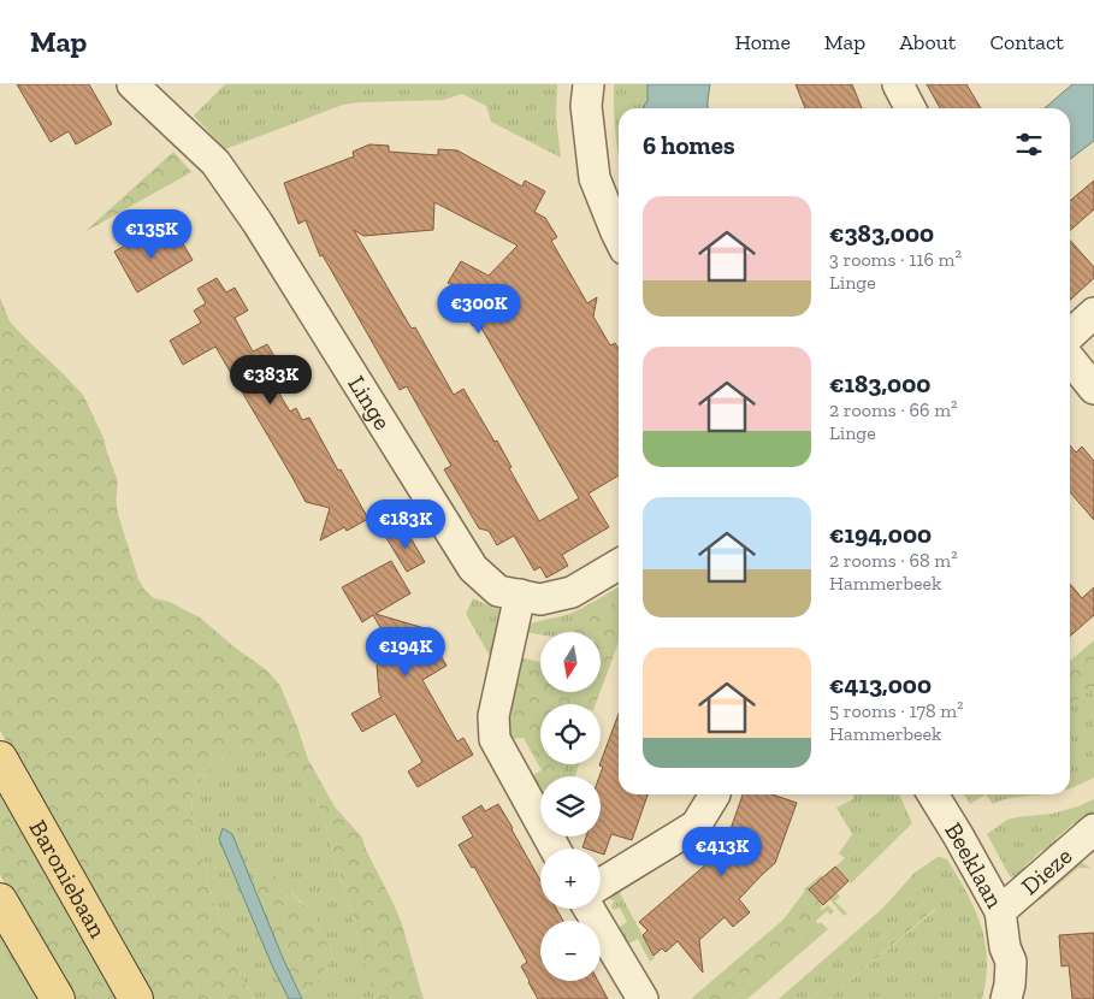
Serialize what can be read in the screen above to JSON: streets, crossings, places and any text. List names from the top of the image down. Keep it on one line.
{"streets":{"main road":["Baroniebaan"],"street":["Linge","Beeklaan","Dieze"]},"crossings":[["Beeklaan","Dieze"]],"north":"bottom","page":{"header":"Map","nav":["Home","Map","About","Contact"],"heading":"6 homes","list":[{"name":"€383,000","note":"3 rooms · 116 m² · Linge"},{"name":"€183,000","note":"2 rooms · 66 m² · Linge"},{"name":"€194,000","note":"2 rooms · 68 m² · Hammerbeek"},{"name":"€413,000","note":"5 rooms · 178 m² · Hammerbeek"}],"price":["€135K","€300K","€383K","€183K","€194K","€413K"],"map_buttons":["+","−"]}}
